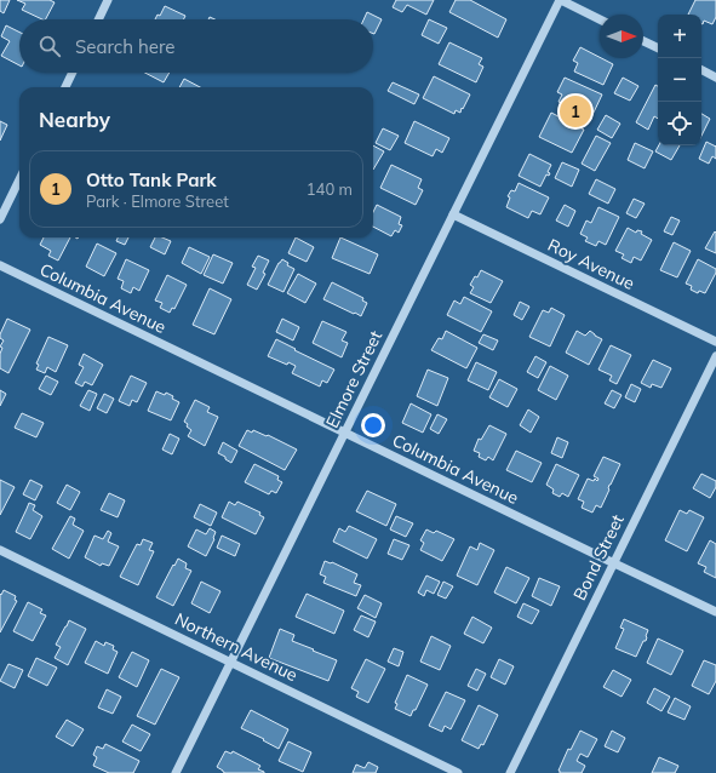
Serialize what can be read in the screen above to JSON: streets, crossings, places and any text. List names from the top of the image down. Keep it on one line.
{"streets":{"street":["Roy Avenue","Columbia Avenue","Elmore Street","Bond Street","Northern Avenue"]},"crossings":[["Roy Avenue","Elmore Street"],["Columbia Avenue","Elmore Street"],["Columbia Avenue","Bond Street"],["Elmore Street","Northern Avenue"]],"north":"right","page":{"map_buttons":["+","−"],"search":"Search here","heading":"Nearby","pins":"1","list":[{"mark":"1","name":"Otto Tank Park","note":"Park · Elmore Street","value":"140 m"}]}}
